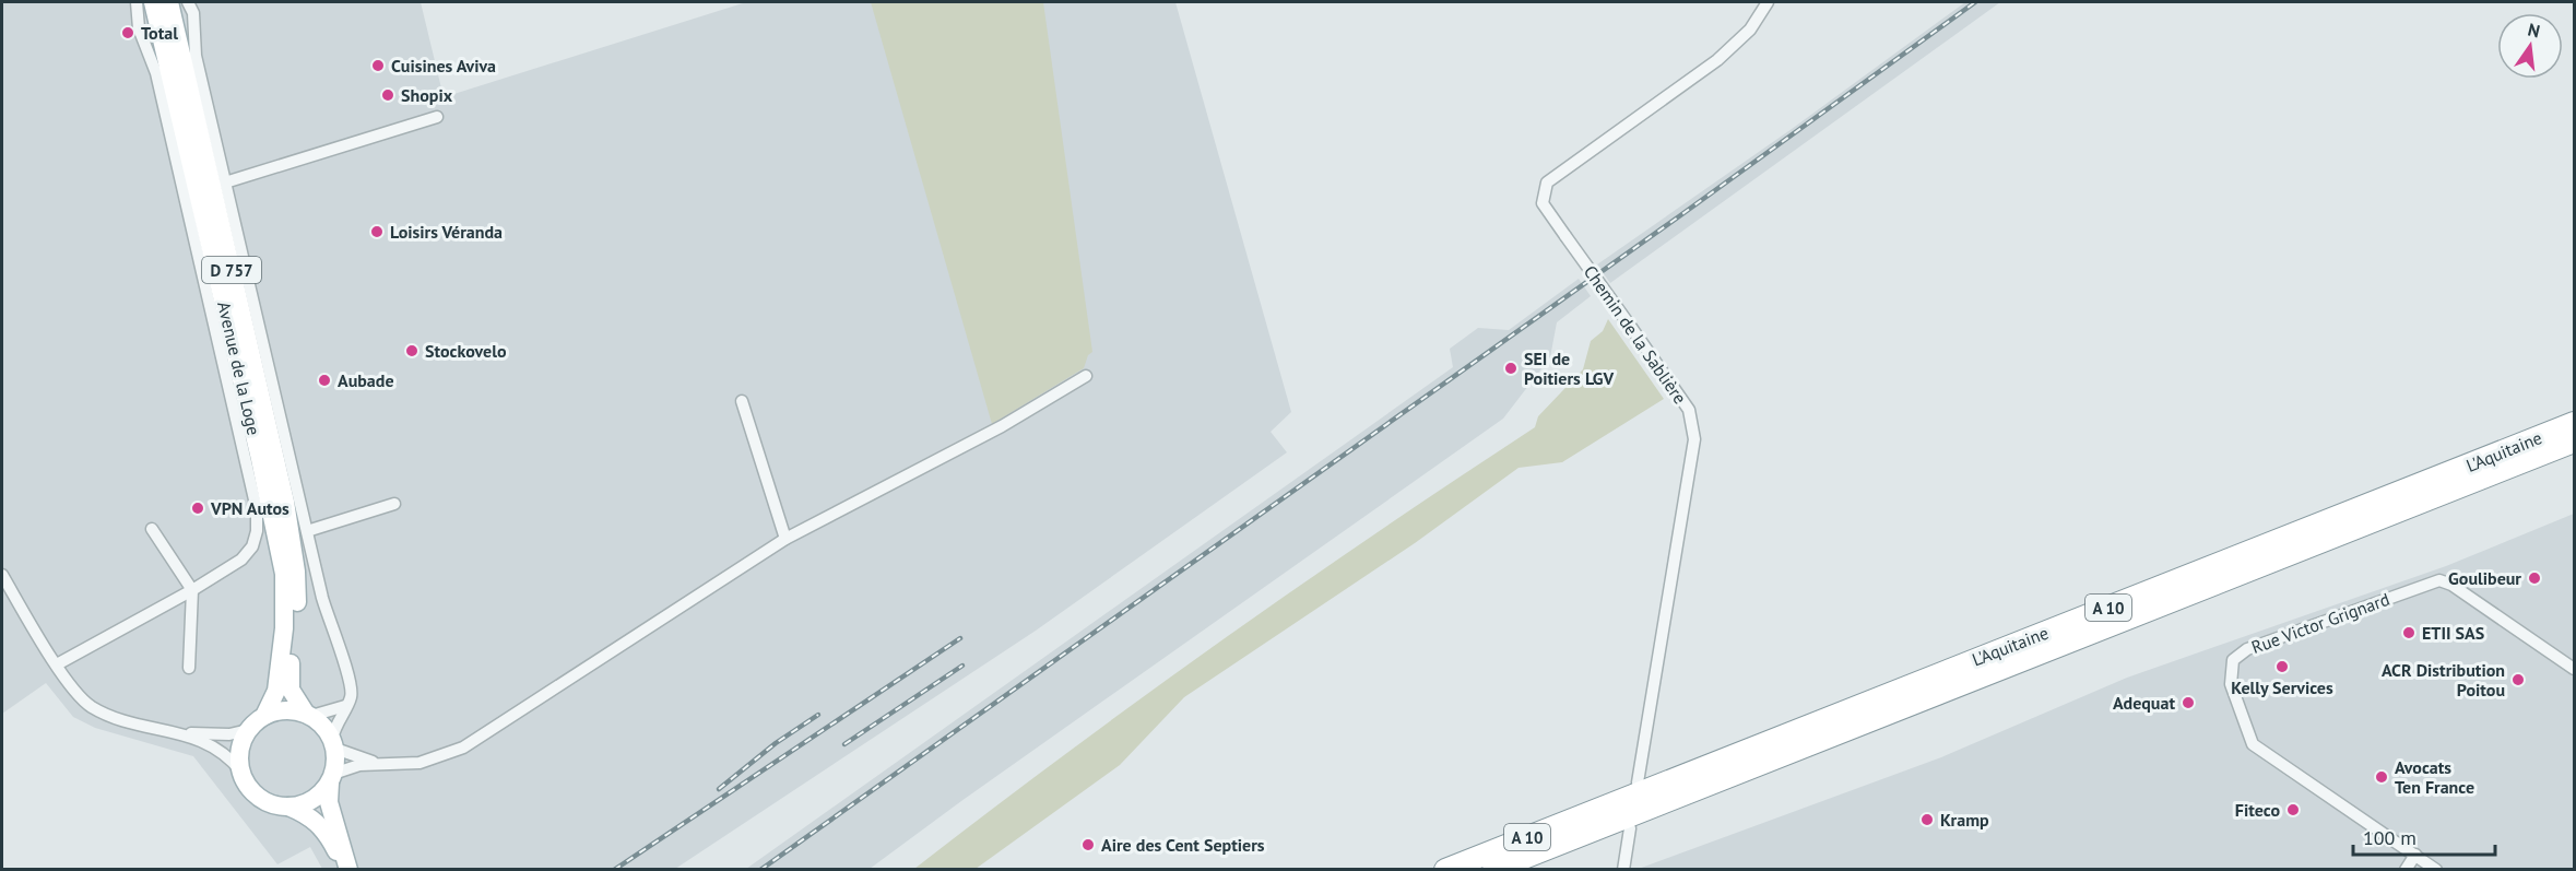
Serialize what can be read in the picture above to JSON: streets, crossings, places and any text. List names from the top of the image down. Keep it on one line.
{"streets":{"highway":["L'Aquitaine","A 10"],"main road":["D 757","Avenue de la Loge"],"street":["Chemin de la Sablière","Rue Victor Grignard"]},"crossings":[["D 757","Avenue de la Loge"]],"places":["Total","Cuisines Aviva","Shopix","Loisirs Véranda","Stockovelo","SEI de Poitiers LGV","Aubade","VPN Autos","Goulibeur","ETII SAS","Kelly Services","ACR Distribution Poitou","Adequat","Avocats Ten France","Fiteco","Kramp","Aire des Cent Septiers"],"scale_bar":"100 m","north":"top"}
